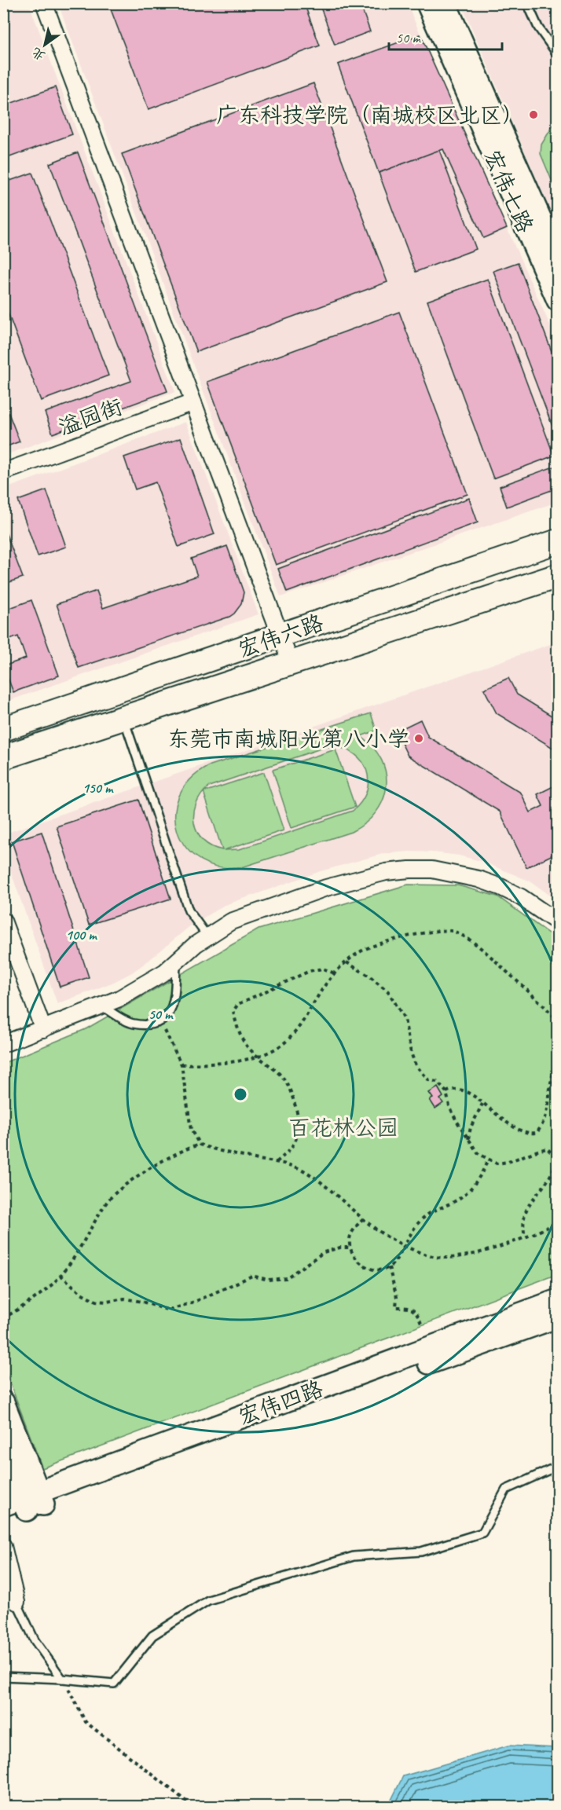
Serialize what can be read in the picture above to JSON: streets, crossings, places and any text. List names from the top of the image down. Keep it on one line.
{"streets":{"main road":["宏伟六路"],"street":["宏伟七路","溢园街","宏伟四路"]},"parks":["百花林公园"],"places":["广东科技学院（南城校区北区）","东莞市南城阳光第八小学"],"scale_bar":"50 m","north":"bottom left","rings":["150 m","100 m","50 m"]}
